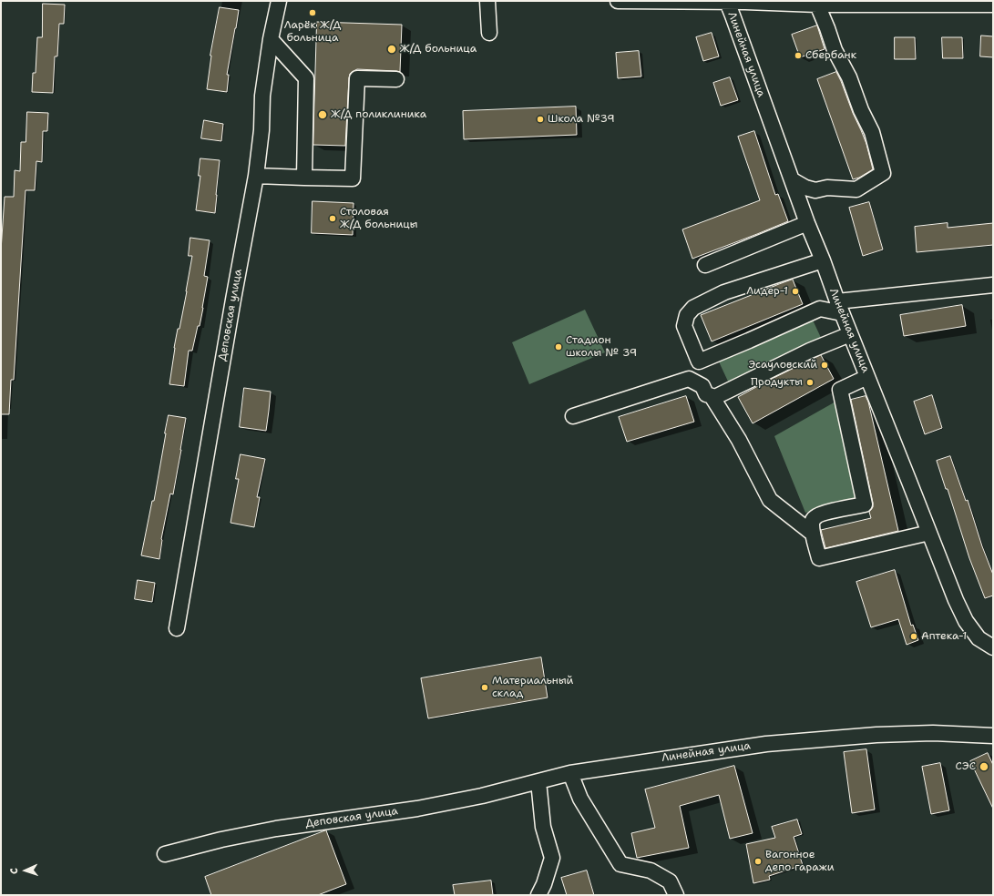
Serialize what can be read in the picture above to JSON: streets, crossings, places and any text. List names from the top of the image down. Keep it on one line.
{"streets":{"street":["Линейная улица","Деповская улица"]},"crossings":[["Линейная улица","Деповская улица"]],"places":["Ларёк Ж/Д больница","Ж/Д больница","Сбербанк","Ж/Д поликлиника","Школа №39","Столовая Ж/Д больницы","Лидер-1","Стадион школы № 39","Эсауловский","Продукты","Аптека-1","Материальный склад","СЭС","Вагонное депо гаражи"],"north":"left"}
